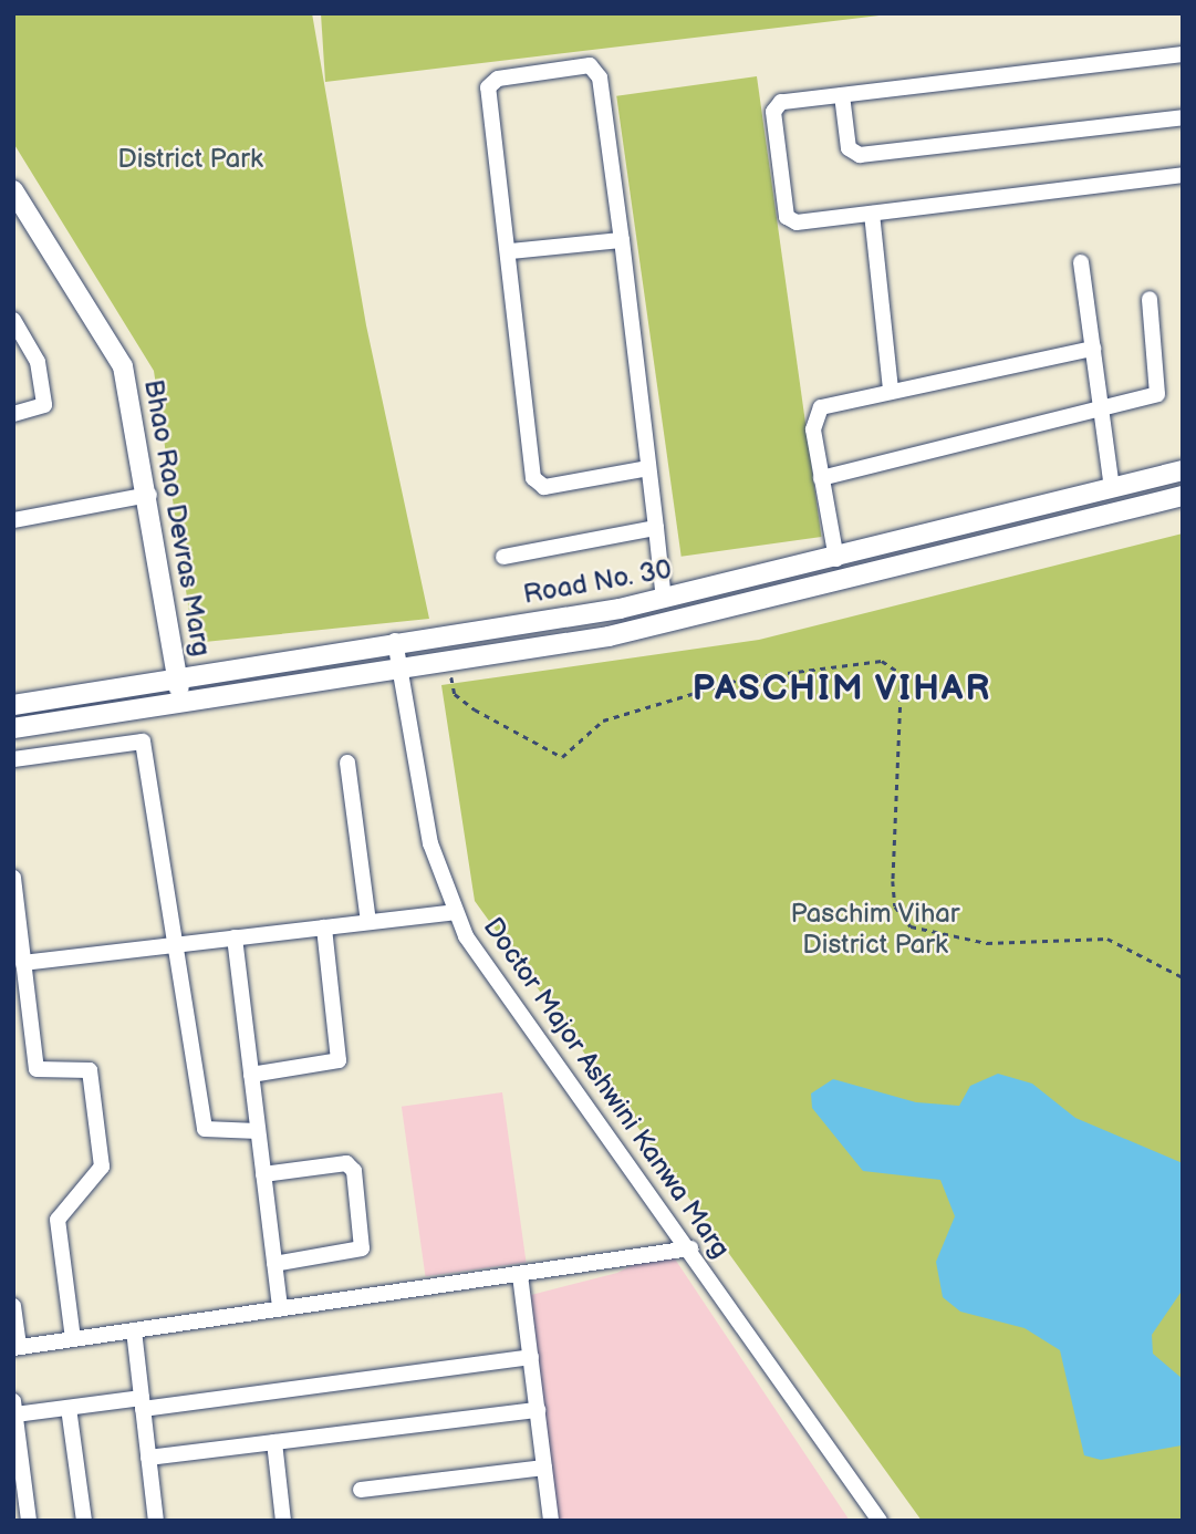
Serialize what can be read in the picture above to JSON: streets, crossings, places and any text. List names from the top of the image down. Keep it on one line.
{"streets":{"street":["Bhao Rao Devras Marg","Road No. 30","Doctor Major Ashwini Kanwa Marg"]},"crossings":[["Bhao Rao Devras Marg","Road No. 30"],["Road No. 30","Doctor Major Ashwini Kanwa Marg"]],"districts":["PASCHIM VIHAR"],"parks":["District Park","Paschim Vihar District Park"]}
